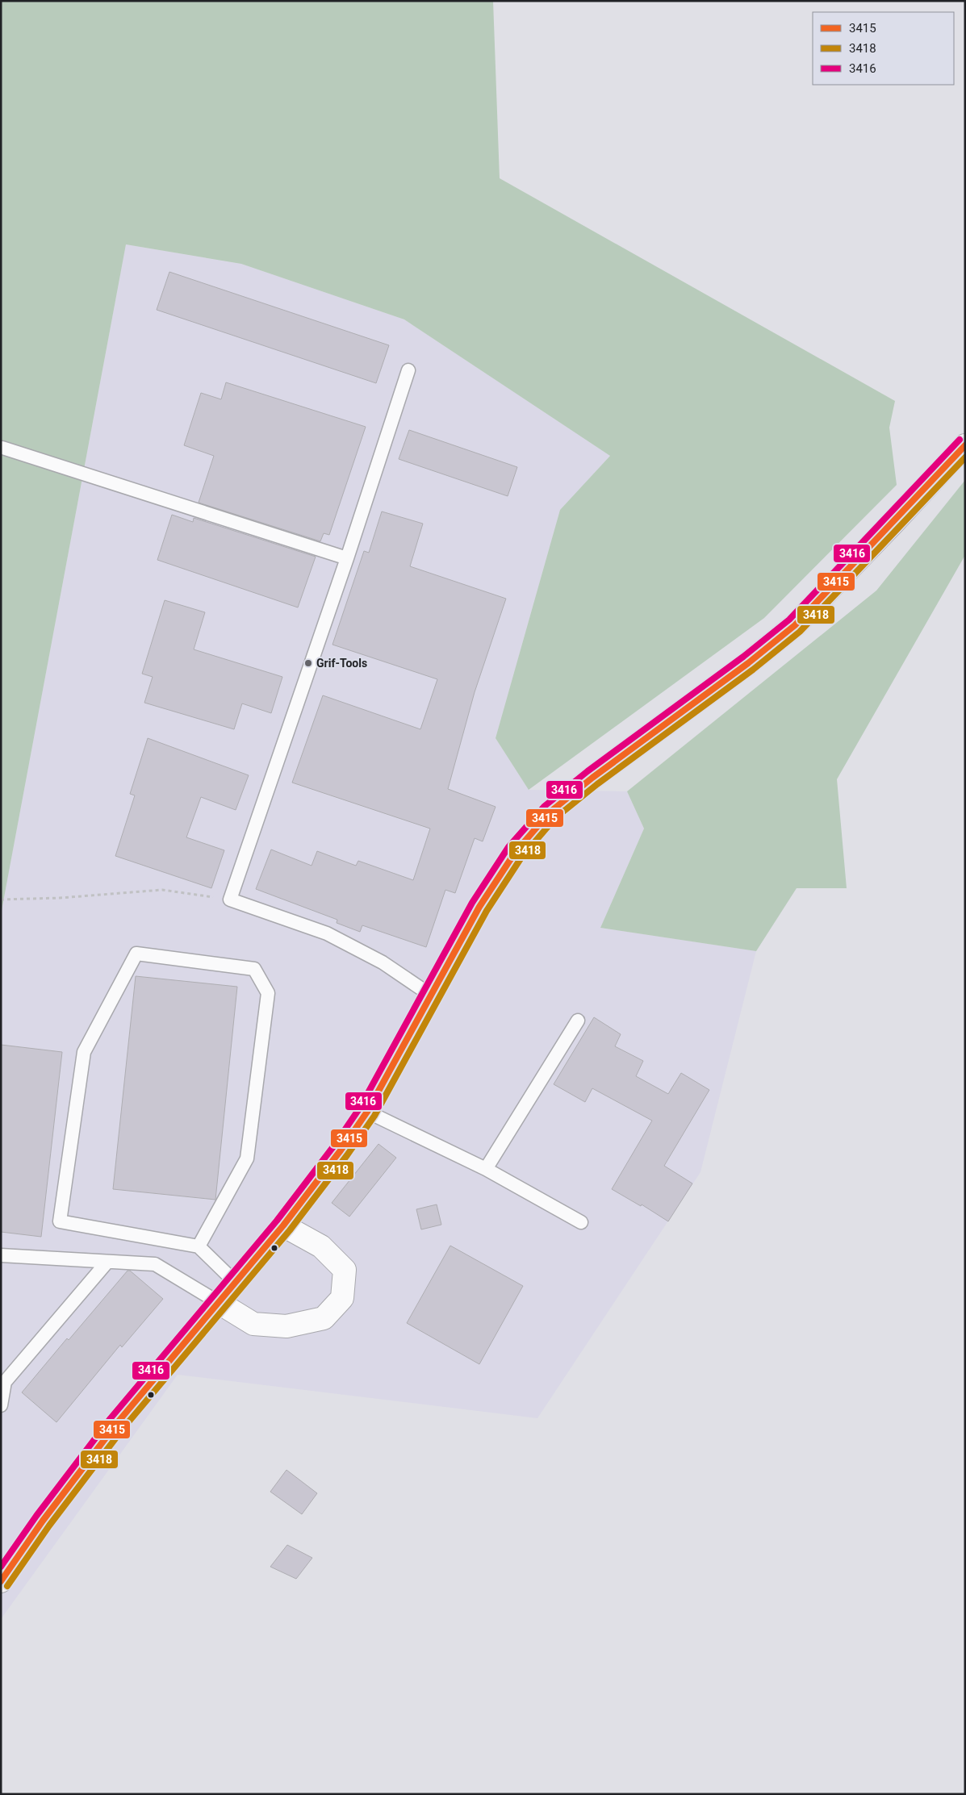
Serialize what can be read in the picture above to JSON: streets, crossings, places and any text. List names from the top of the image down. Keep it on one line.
{"places":["Grif-Tools"],"lines":["transit line 3416","transit line 3415","transit line 3418"],"legend":["3415","3418","3416"]}
